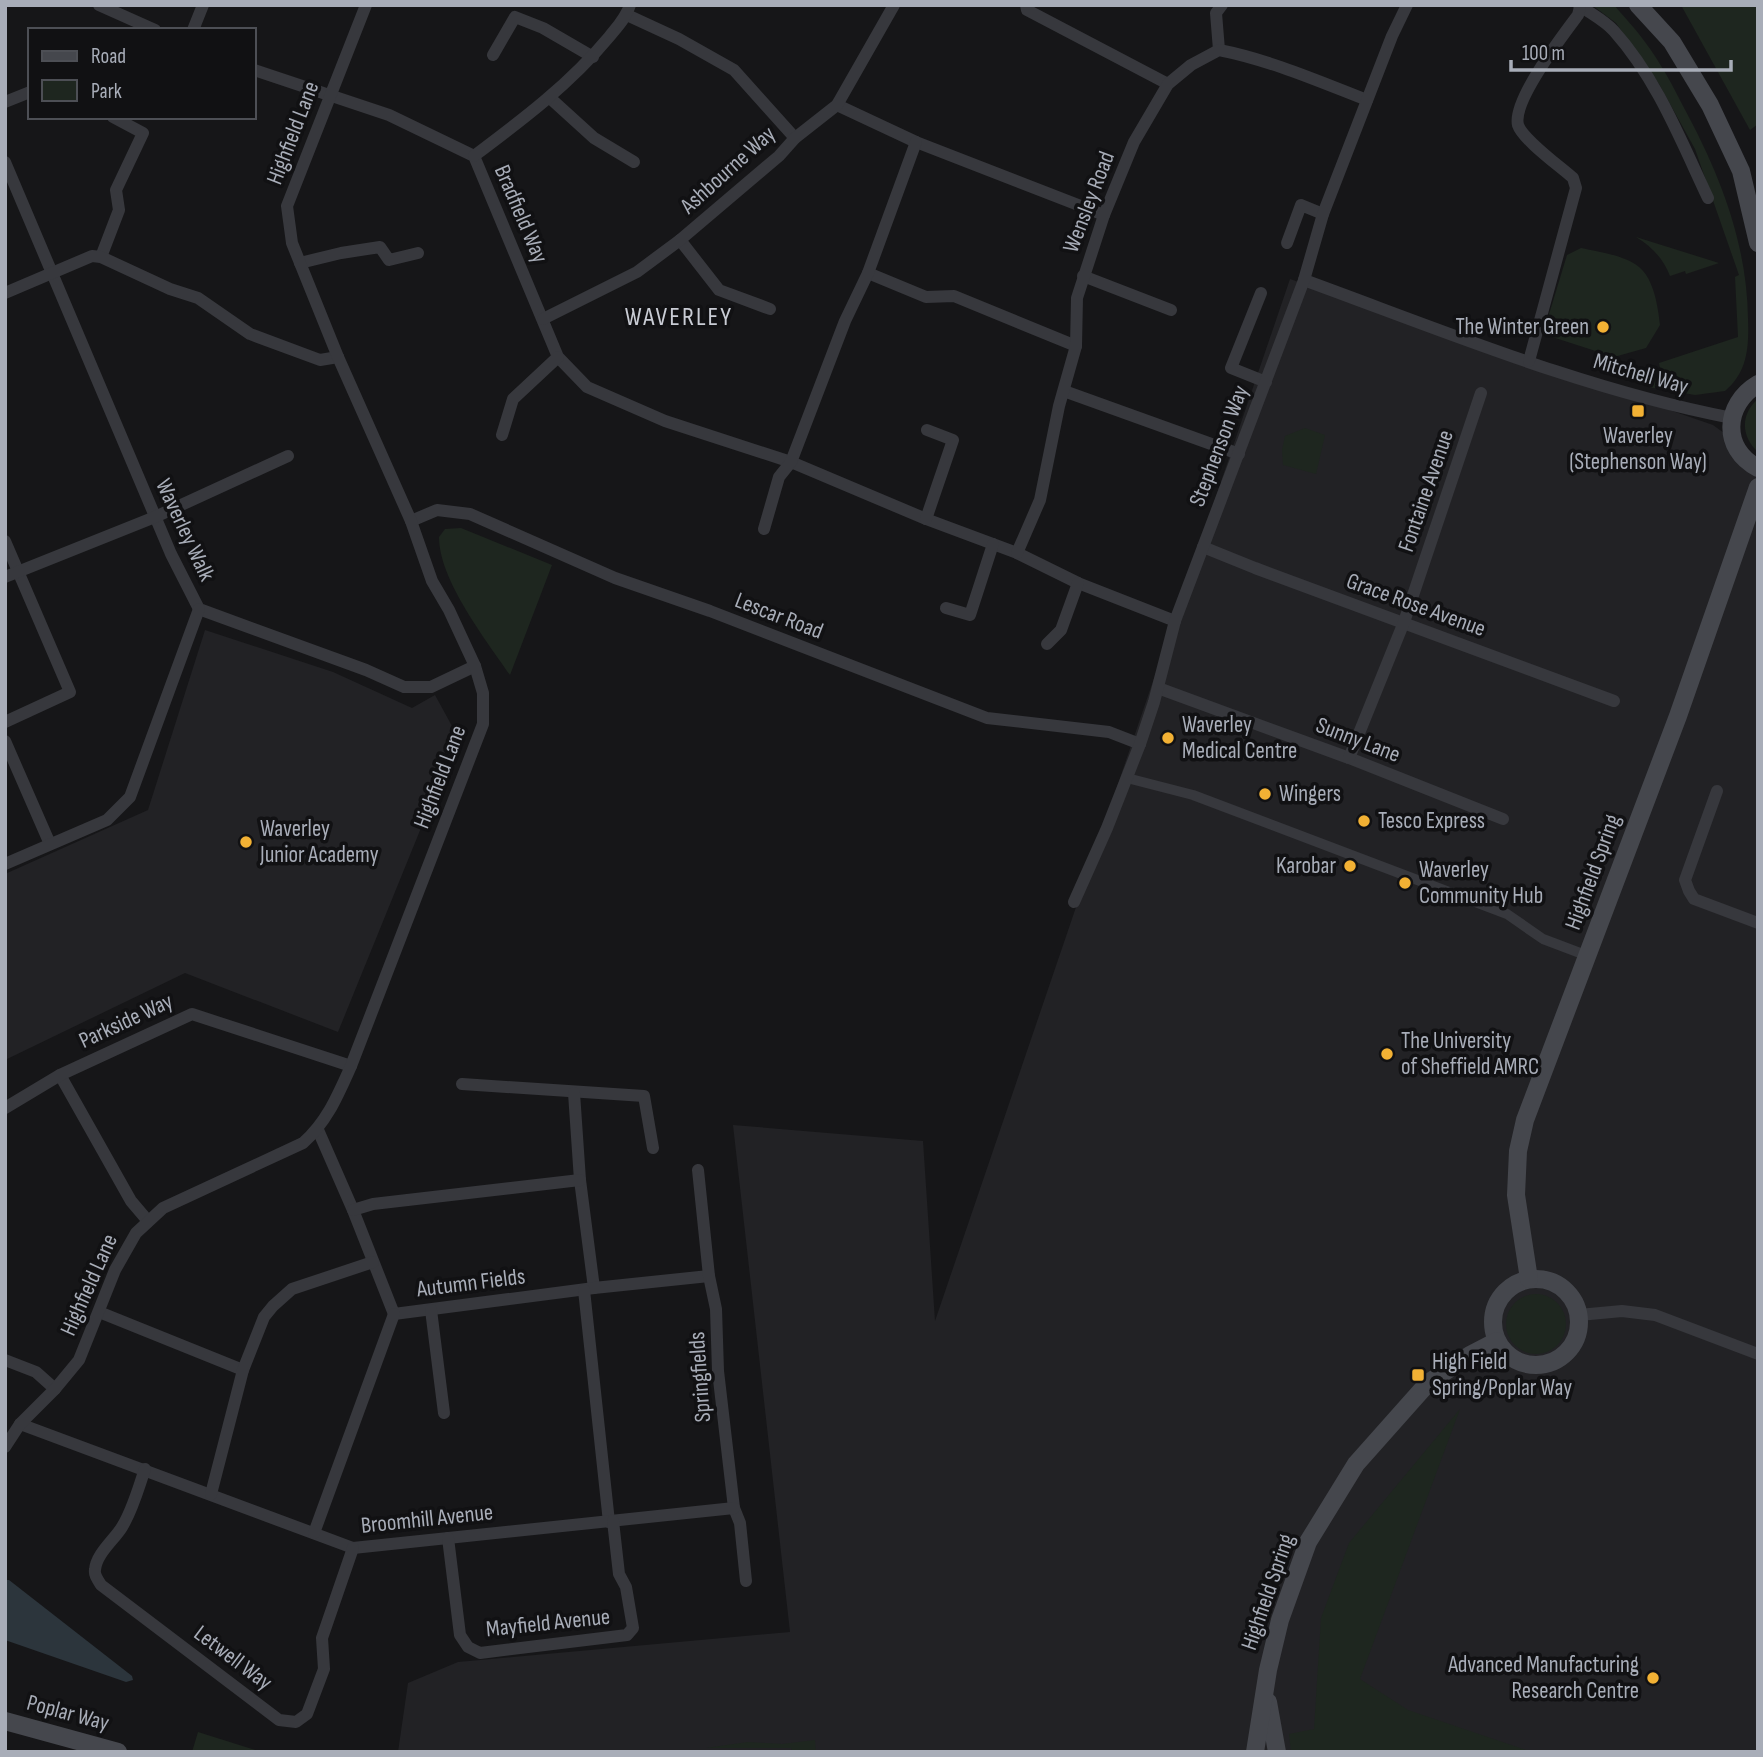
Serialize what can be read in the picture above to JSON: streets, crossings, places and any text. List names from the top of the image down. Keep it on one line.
{"streets":{"main road":["Highfield Spring","Poplar Way"],"street":["Highfield Lane","Ashbourne Way","Wensley Road","Bradfield Way","Mitchell Way","Stephenson Way","Fontaine Avenue","Waverley Walk","Grace Rose Avenue","Lescar Road","Sunny Lane","Parkside Way","Autumn Fields","Springfields","Broomhill Avenue","Mayfield Avenue","Letwell Way"]},"crossings":[["Highfield Lane","Bradfield Way"],["Highfield Lane","Waverley Walk"],["Highfield Lane","Lescar Road"],["Highfield Lane","Parkside Way"],["Highfield Lane","Autumn Fields"],["Highfield Lane","Broomhill Avenue"],["Ashbourne Way","Bradfield Way"],["Wensley Road","Bradfield Way"],["Bradfield Way","Stephenson Way"],["Mitchell Way","Stephenson Way"],["Stephenson Way","Grace Rose Avenue"],["Stephenson Way","Lescar Road"],["Stephenson Way","Sunny Lane"],["Fontaine Avenue","Grace Rose Avenue"],["Fontaine Avenue","Sunny Lane"],["Autumn Fields","Springfields"],["Springfields","Broomhill Avenue"],["Broomhill Avenue","Mayfield Avenue"],["Broomhill Avenue","Letwell Way"]],"districts":["WAVERLEY"],"places":{"other":["The Winter Green","Waverley Medical Centre","Wingers","Tesco Express","Waverley Junior Academy","Karobar","Waverley Community Hub","The University of Sheffield AMRC","Advanced Manufacturing Research Centre"],"transit":["Waverley (Stephenson Way)","High Field Spring/Poplar Way"]},"legend":["Road","Park"],"scale_bar":"100 m"}
